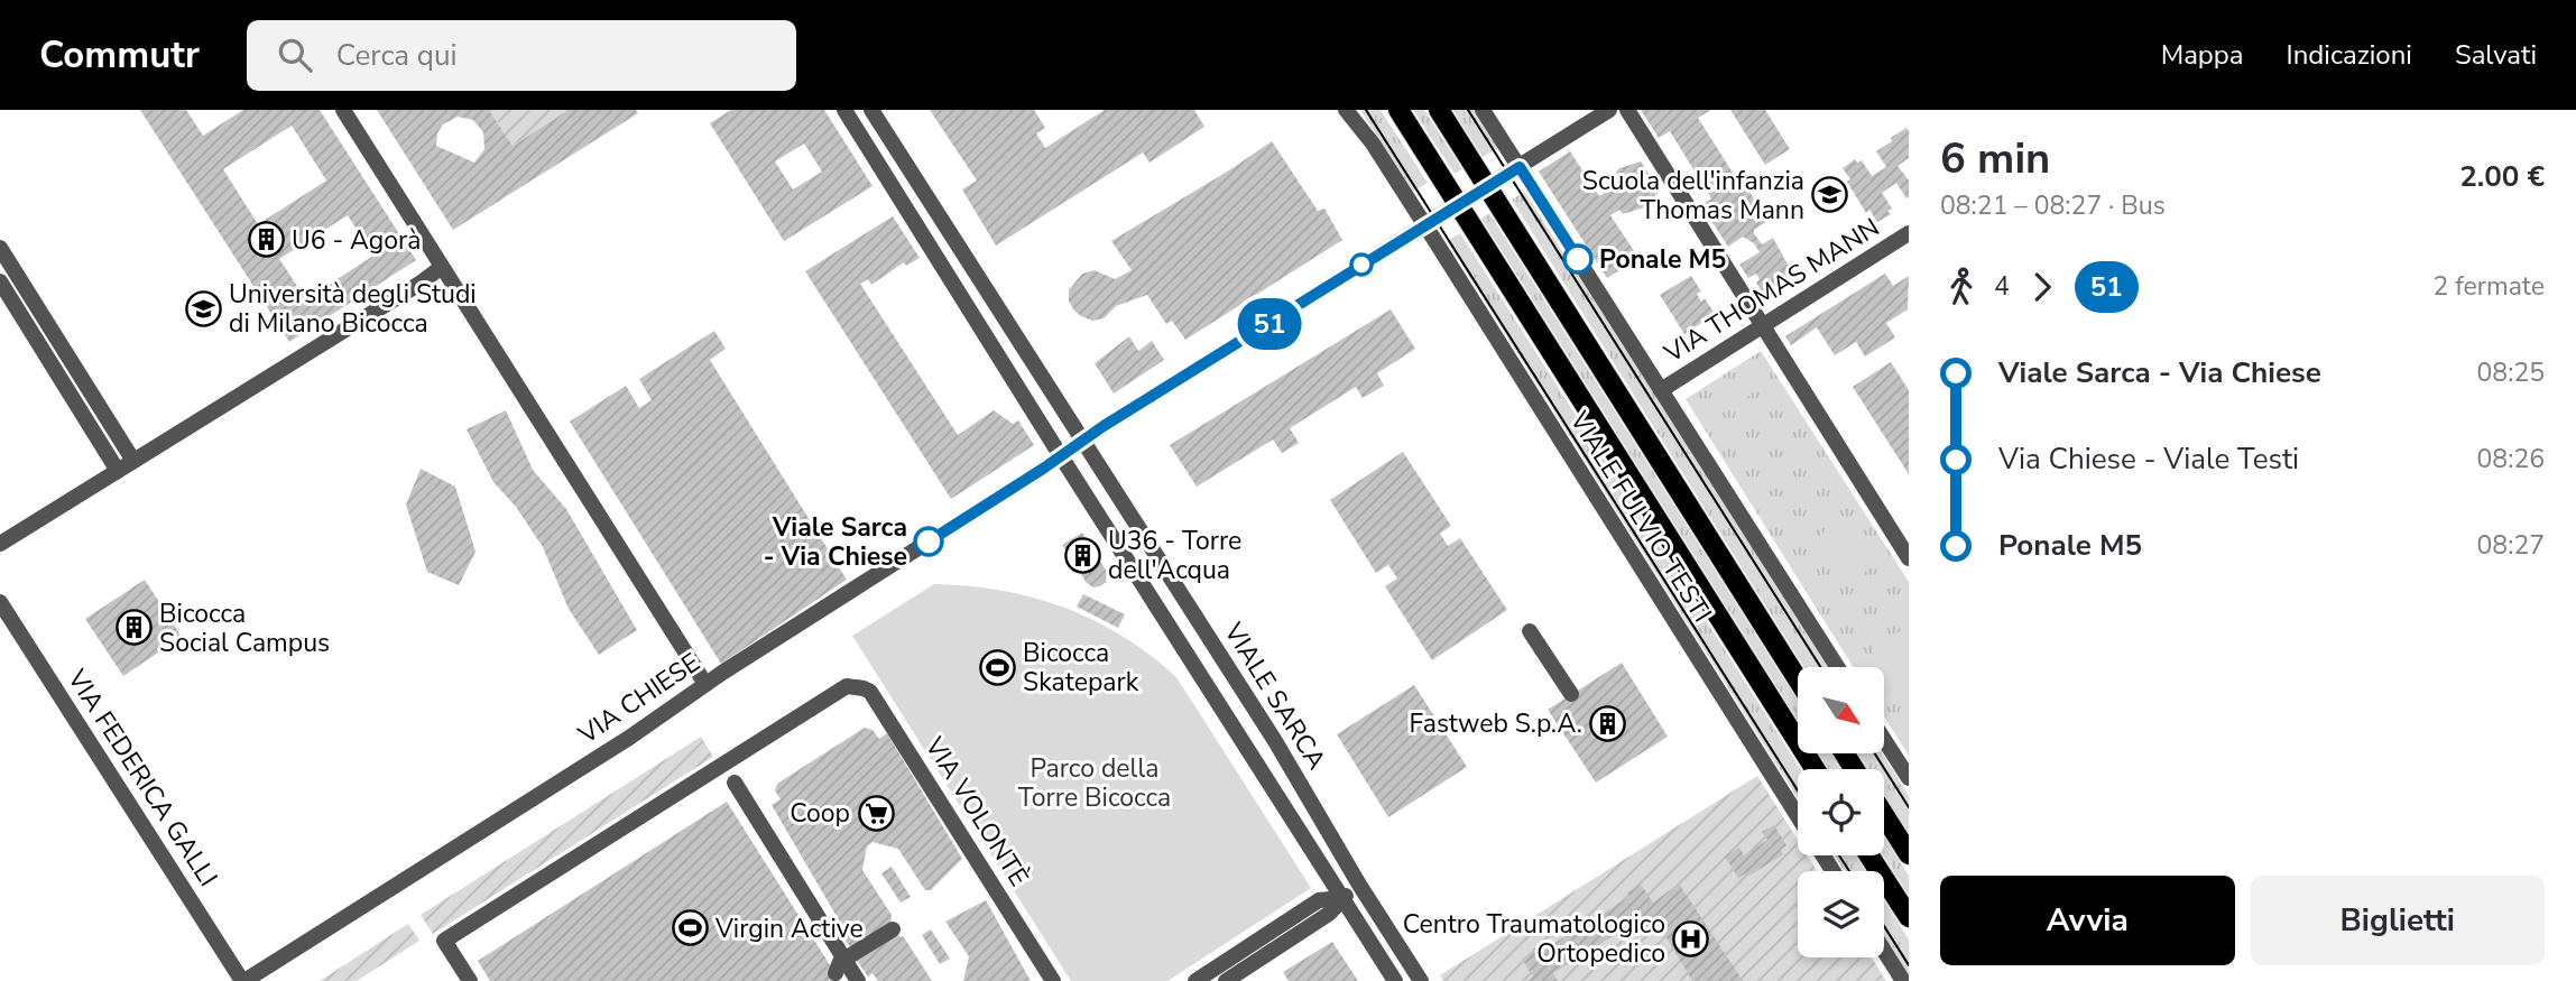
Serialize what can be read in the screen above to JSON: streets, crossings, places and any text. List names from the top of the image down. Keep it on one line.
{"streets":{"main road":["VIALE FULVIO TESTI"],"street":["VIA THOMAS MANN","VIALE SARCA","VIA CHIESE","VIA FEDERICA GALLI","VIA VOLONTÈ"]},"crossings":[["VIALE SARCA","VIA CHIESE"],["VIA CHIESE","VIA FEDERICA GALLI"]],"parks":["Parco della Torre Bicocca"],"places":{"school or university":["Scuola dell'infanzia Thomas Mann","Università degli Studi di Milano Bicocca"],"building":["U6 - Agorà","U36 - Torre dell'Acqua","Bicocca Social Campus","Fastweb S.p.A."],"other":["Ponale M5","Viale Sarca - Via Chiese"],"sports":["Bicocca Skatepark","Virgin Active"],"supermarket":["Coop"],"hospital":["Centro Traumatologico Ortopedico"]},"lines":["bus line 51"],"north":"bottom right","page":{"header":"Commutr","search":"Cerca qui","nav":["Mappa","Indicazioni","Salvati"],"on_map":"51","heading":["6 min","08:21 – 08:27 · Bus","2.00 €"],"legs":["4","51","2 fermate"],"list":[{"name":"Viale Sarca - Via Chiese","value":"08:25"},{"name":"Via Chiese - Viale Testi","value":"08:26"},{"name":"Ponale M5","value":"08:27"}],"buttons":["Avvia","Biglietti"]}}
